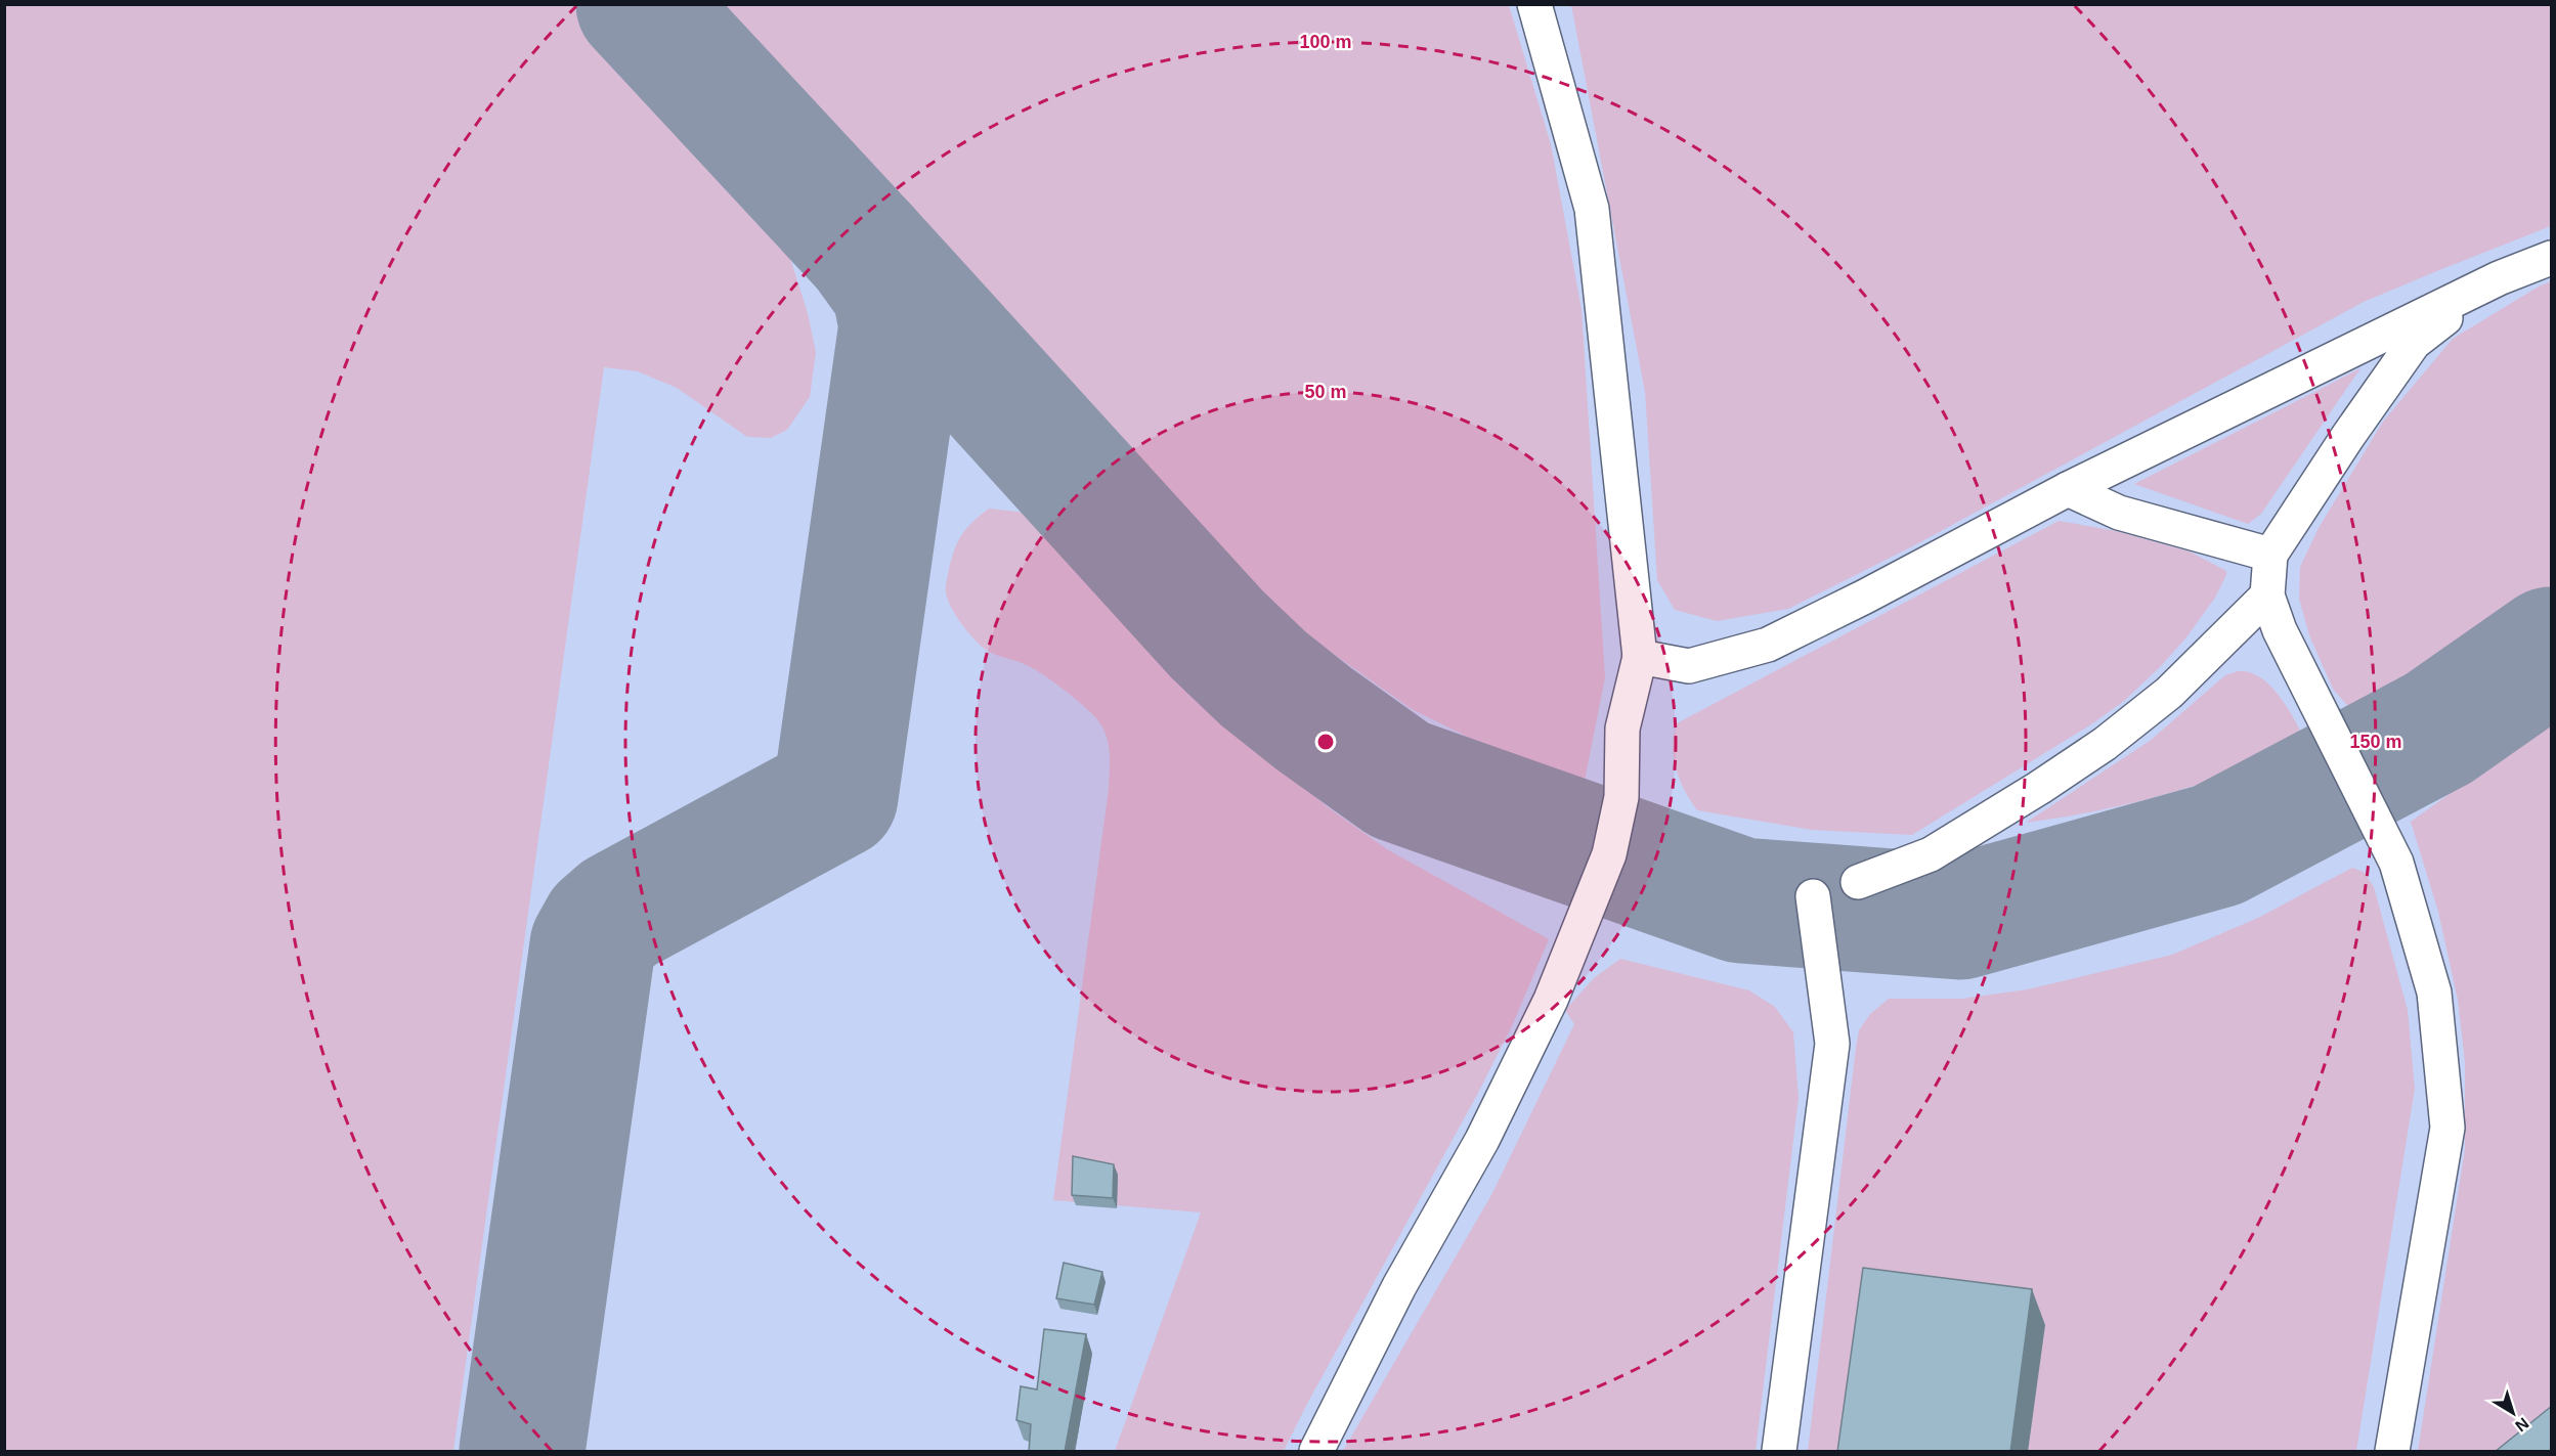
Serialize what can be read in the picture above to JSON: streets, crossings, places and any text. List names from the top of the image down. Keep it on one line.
{"north":"bottom right","rings":["100 m","50 m","150 m"]}
